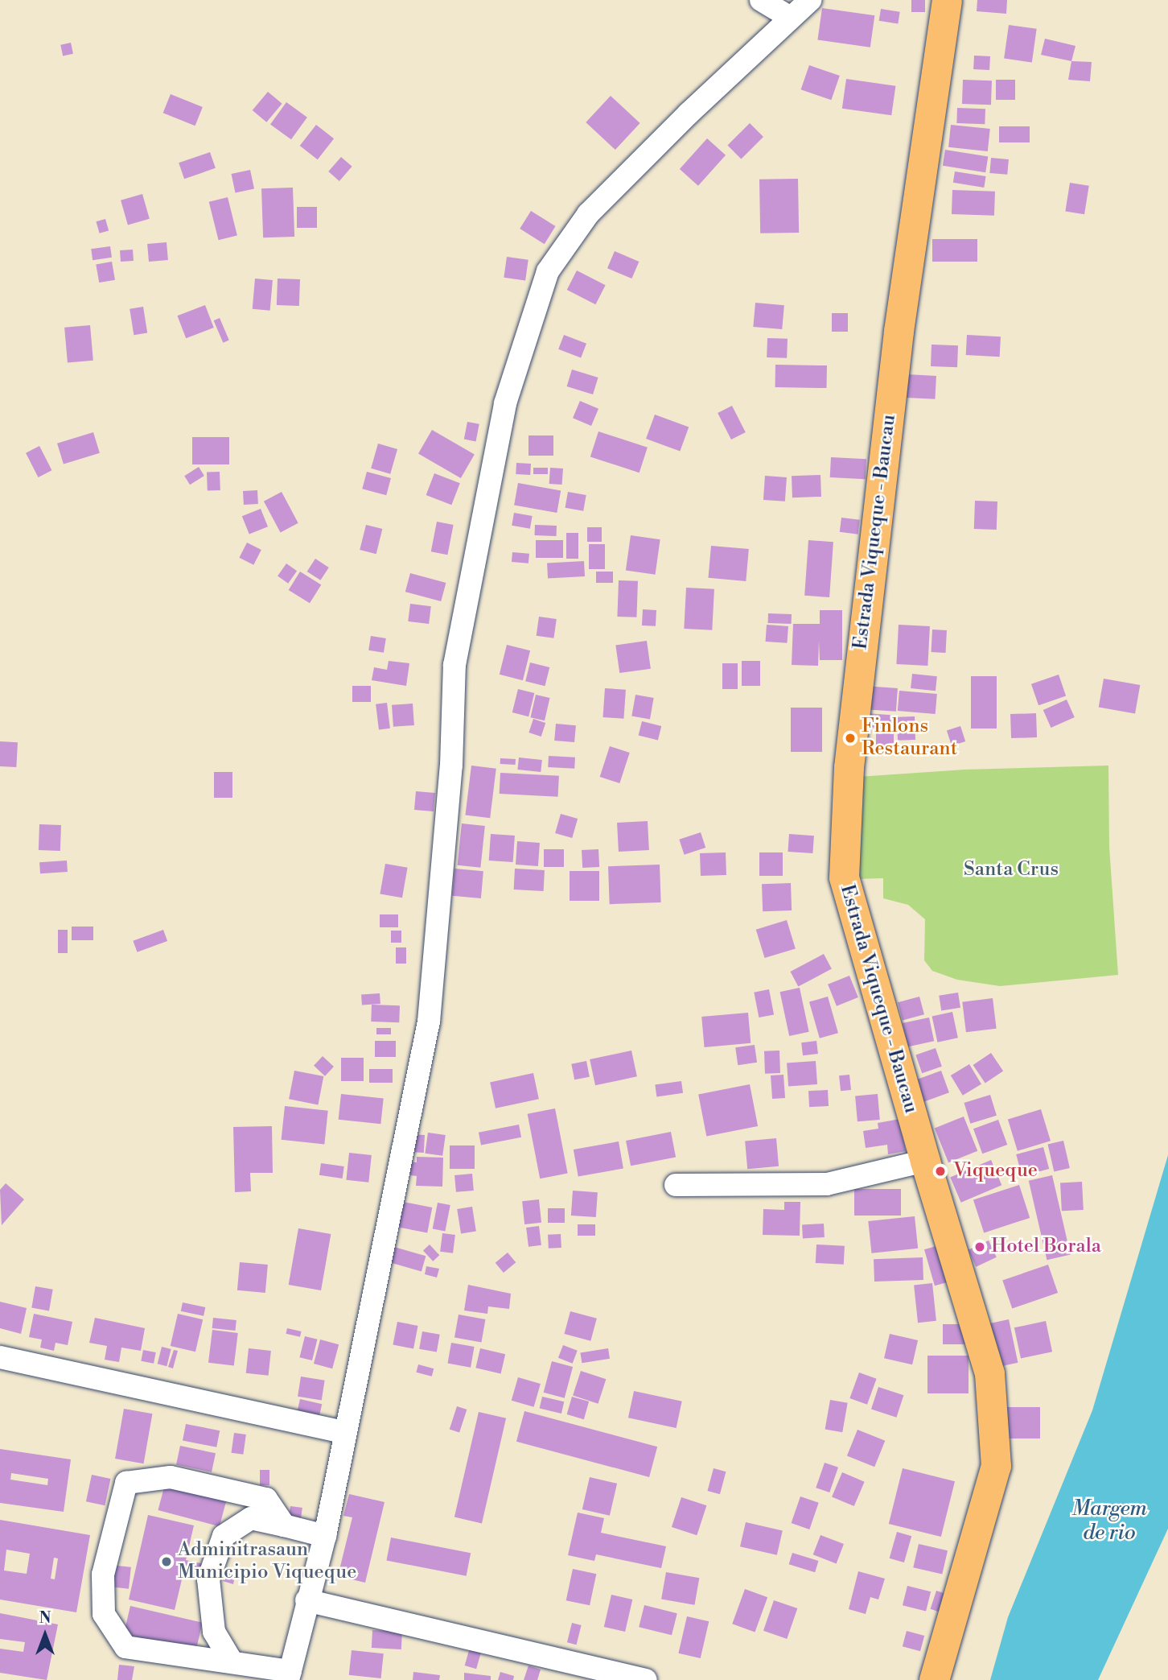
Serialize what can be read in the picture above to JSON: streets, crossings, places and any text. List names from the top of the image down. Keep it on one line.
{"streets":{"main road":["Estrada Viqueque - Baucau"]},"water":["Margem de rio"],"parks":["Santa Crus"],"places":["Finlons Restaurant","Viqueque","Hotel Borala","Adminitrasaun Municipio Viqueque"],"north":"top"}
